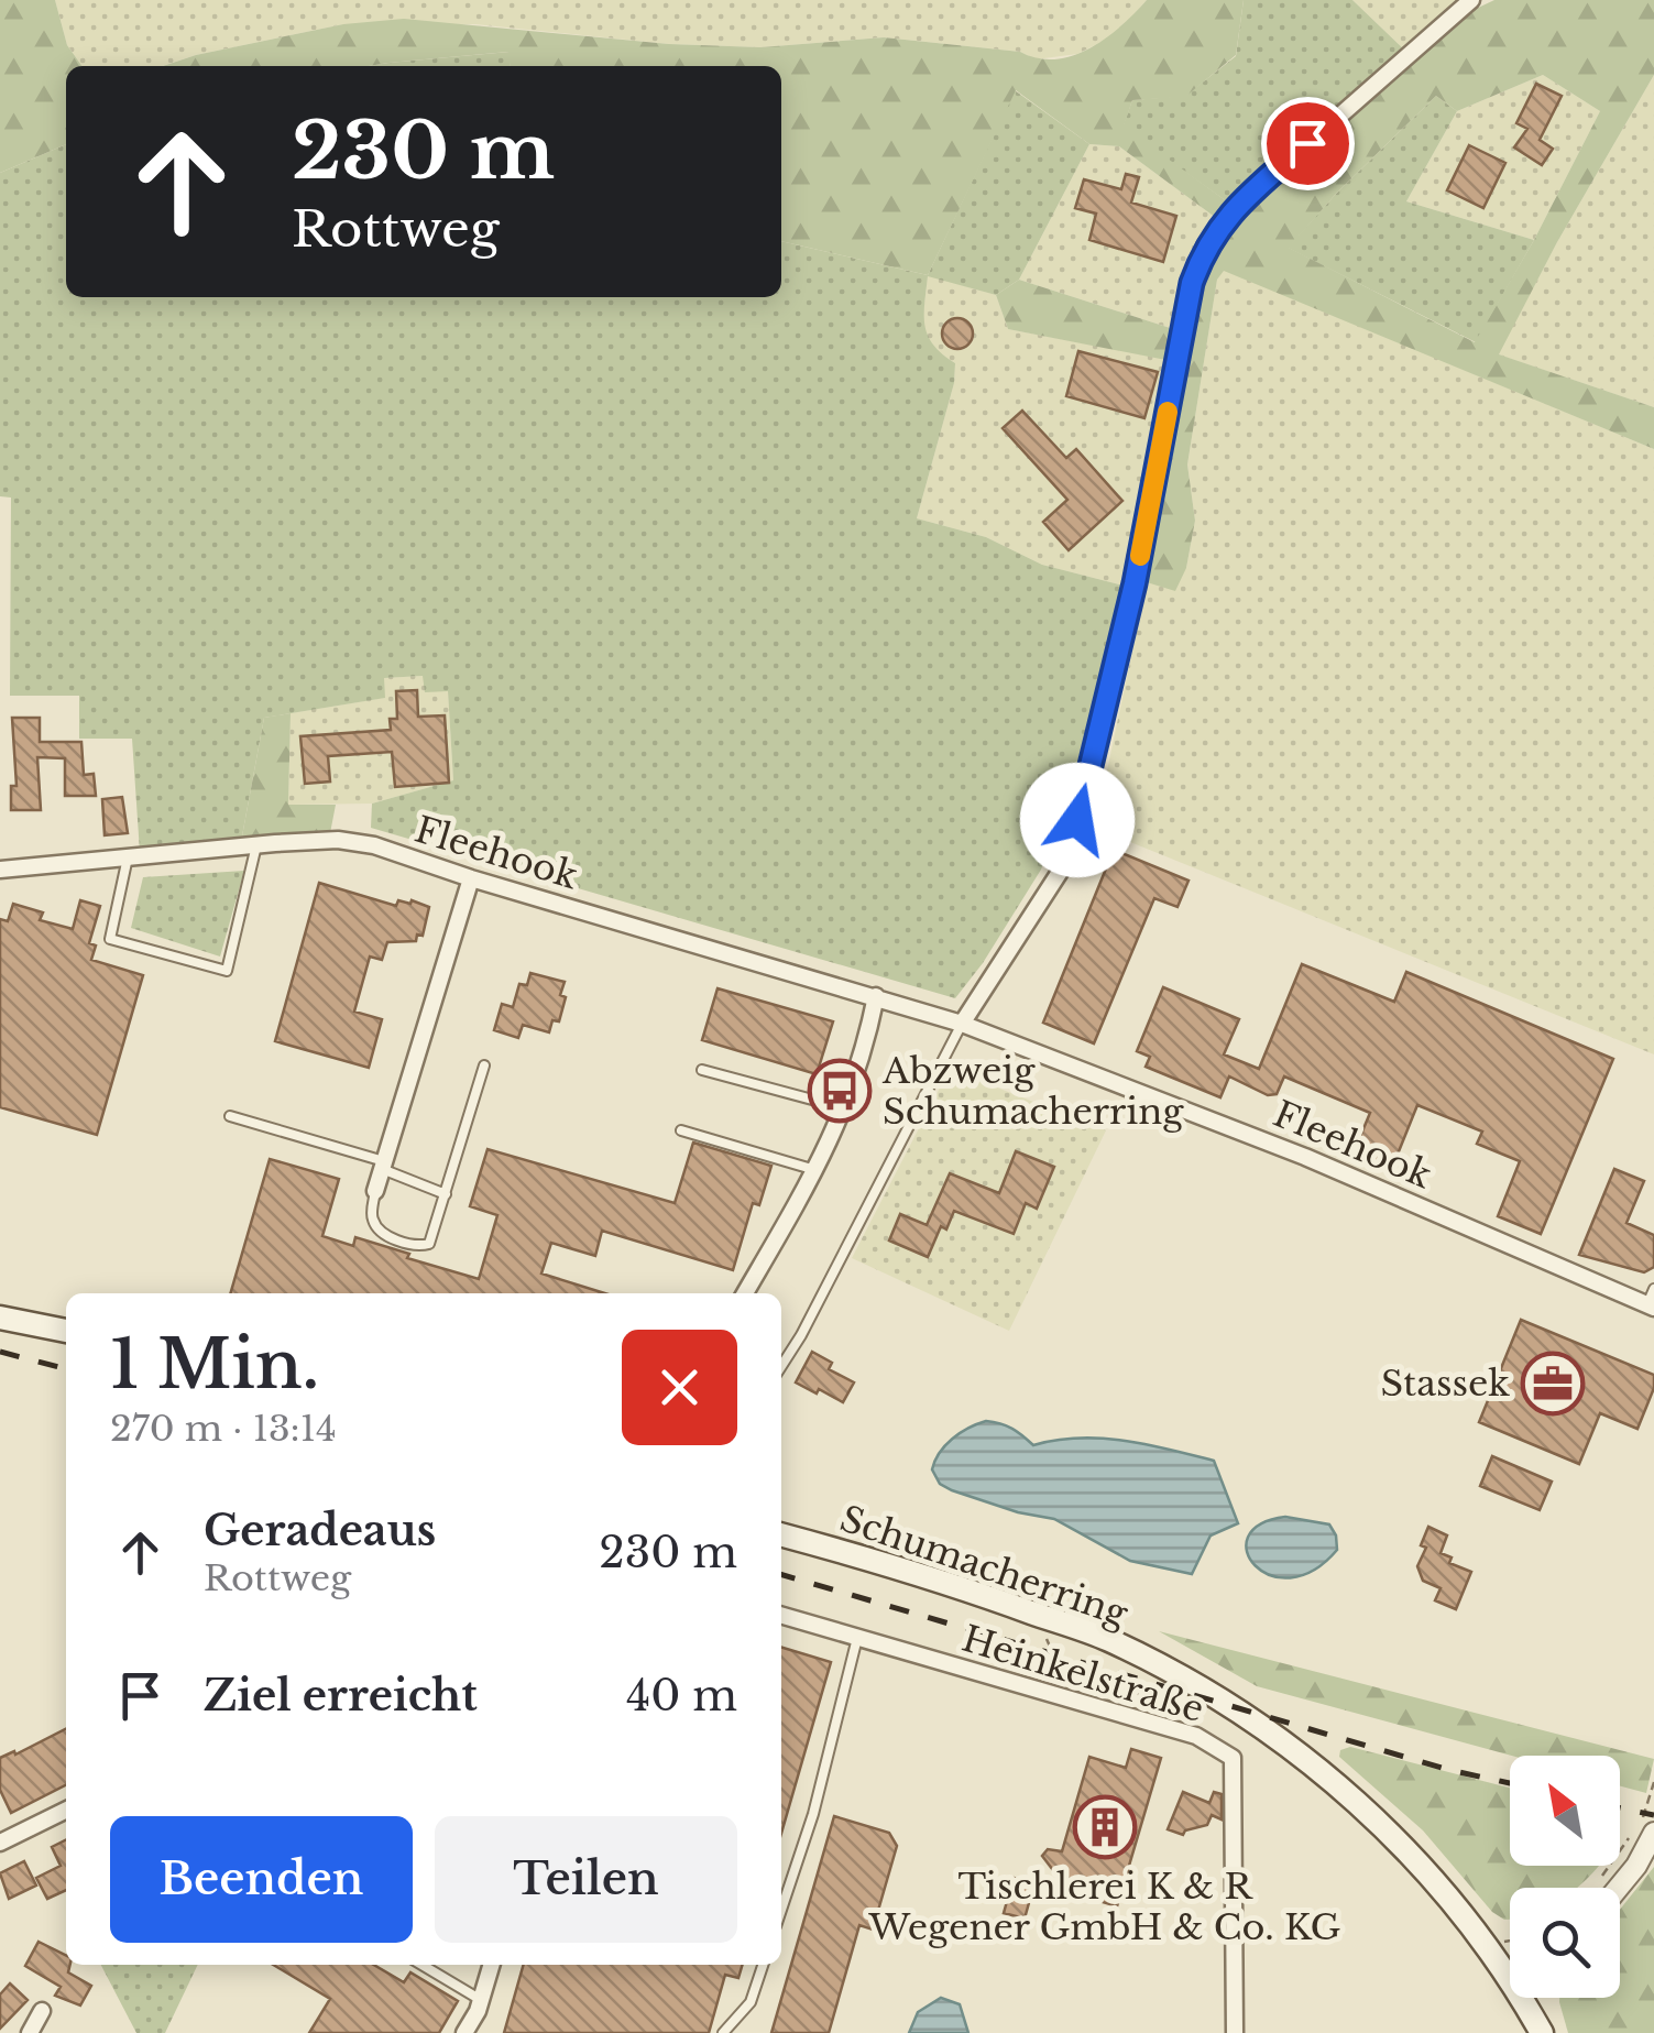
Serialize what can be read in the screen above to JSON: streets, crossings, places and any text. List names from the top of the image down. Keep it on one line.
{"streets":{"main road":["Schumacherring"],"street":["Fleehook","Heinkelstraße"]},"places":{"bus stop":["Abzweig Schumacherring"],"office":["Stassek"],"building":["Tischlerei K & R Wegener GmbH & Co. KG"]},"north":"top left","page":{"turn":["230 m","Rottweg"],"heading":["1 Min.","270 m · 13:14"],"list":[{"name":"Geradeaus","note":"Rottweg","value":"230 m"},{"name":"Ziel erreicht","value":"40 m"}],"buttons":["Beenden","Teilen"]}}
